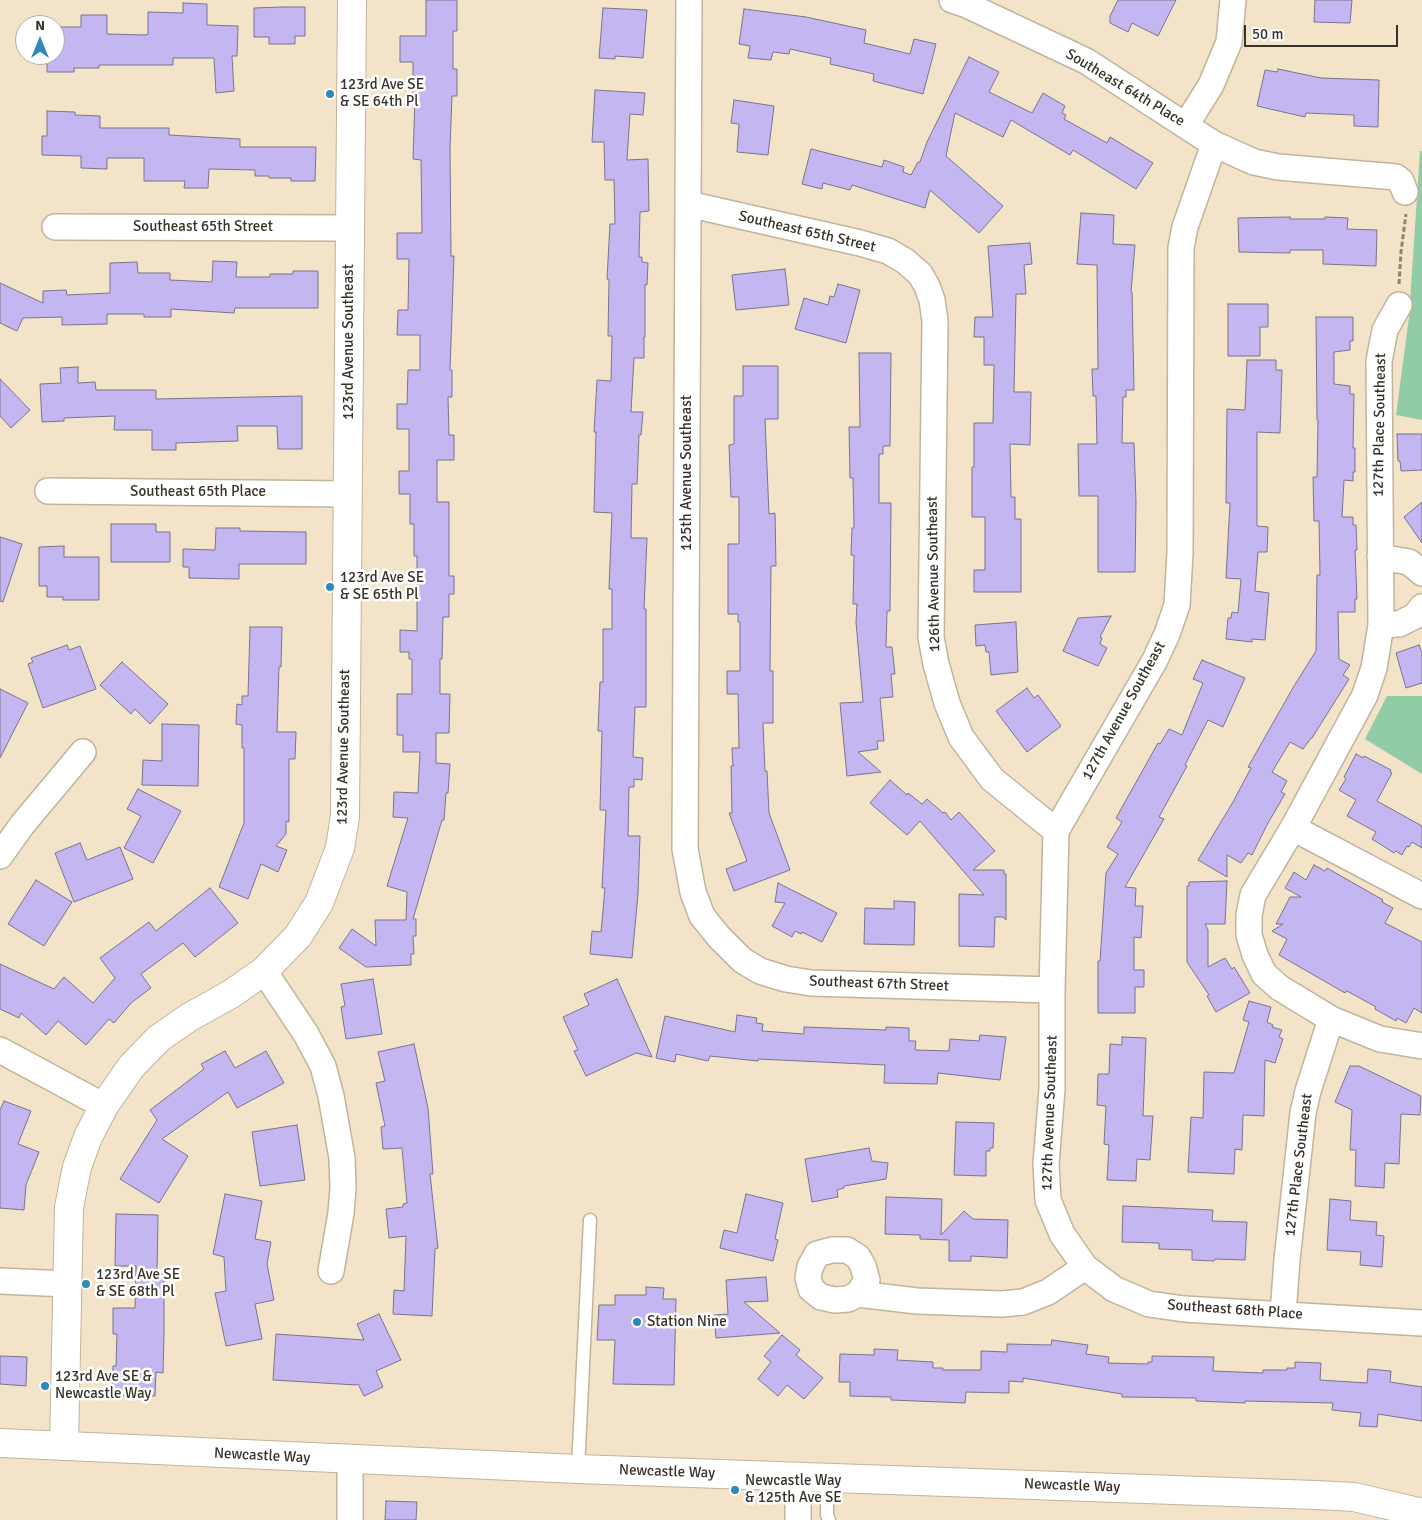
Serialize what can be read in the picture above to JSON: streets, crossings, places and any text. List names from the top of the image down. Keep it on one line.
{"streets":{"street":["Southeast 64th Place","Southeast 65th Street","123rd Avenue Southeast","127th Place Southeast","125th Avenue Southeast","Southeast 65th Place","126th Avenue Southeast","127th Avenue Southeast","Southeast 67th Street","Southeast 68th Place","Newcastle Way"]},"crossings":[["Southeast 64th Place","127th Avenue Southeast"],["Southeast 65th Street","123rd Avenue Southeast"],["Southeast 65th Street","125th Avenue Southeast"],["Southeast 65th Street","126th Avenue Southeast"],["123rd Avenue Southeast","Southeast 65th Place"],["123rd Avenue Southeast","Newcastle Way"],["127th Place Southeast","Southeast 68th Place"],["125th Avenue Southeast","Southeast 67th Street"],["126th Avenue Southeast","127th Avenue Southeast"],["127th Avenue Southeast","Southeast 67th Street"],["127th Avenue Southeast","Southeast 68th Place"]],"places":["123rd Ave SE & SE 64th Pl","123rd Ave SE & SE 65th Pl","123rd Ave SE & SE 68th Pl","Station Nine","123rd Ave SE & Newcastle Way","Newcastle Way & 125th Ave SE"],"scale_bar":"50 m","north":"top"}
